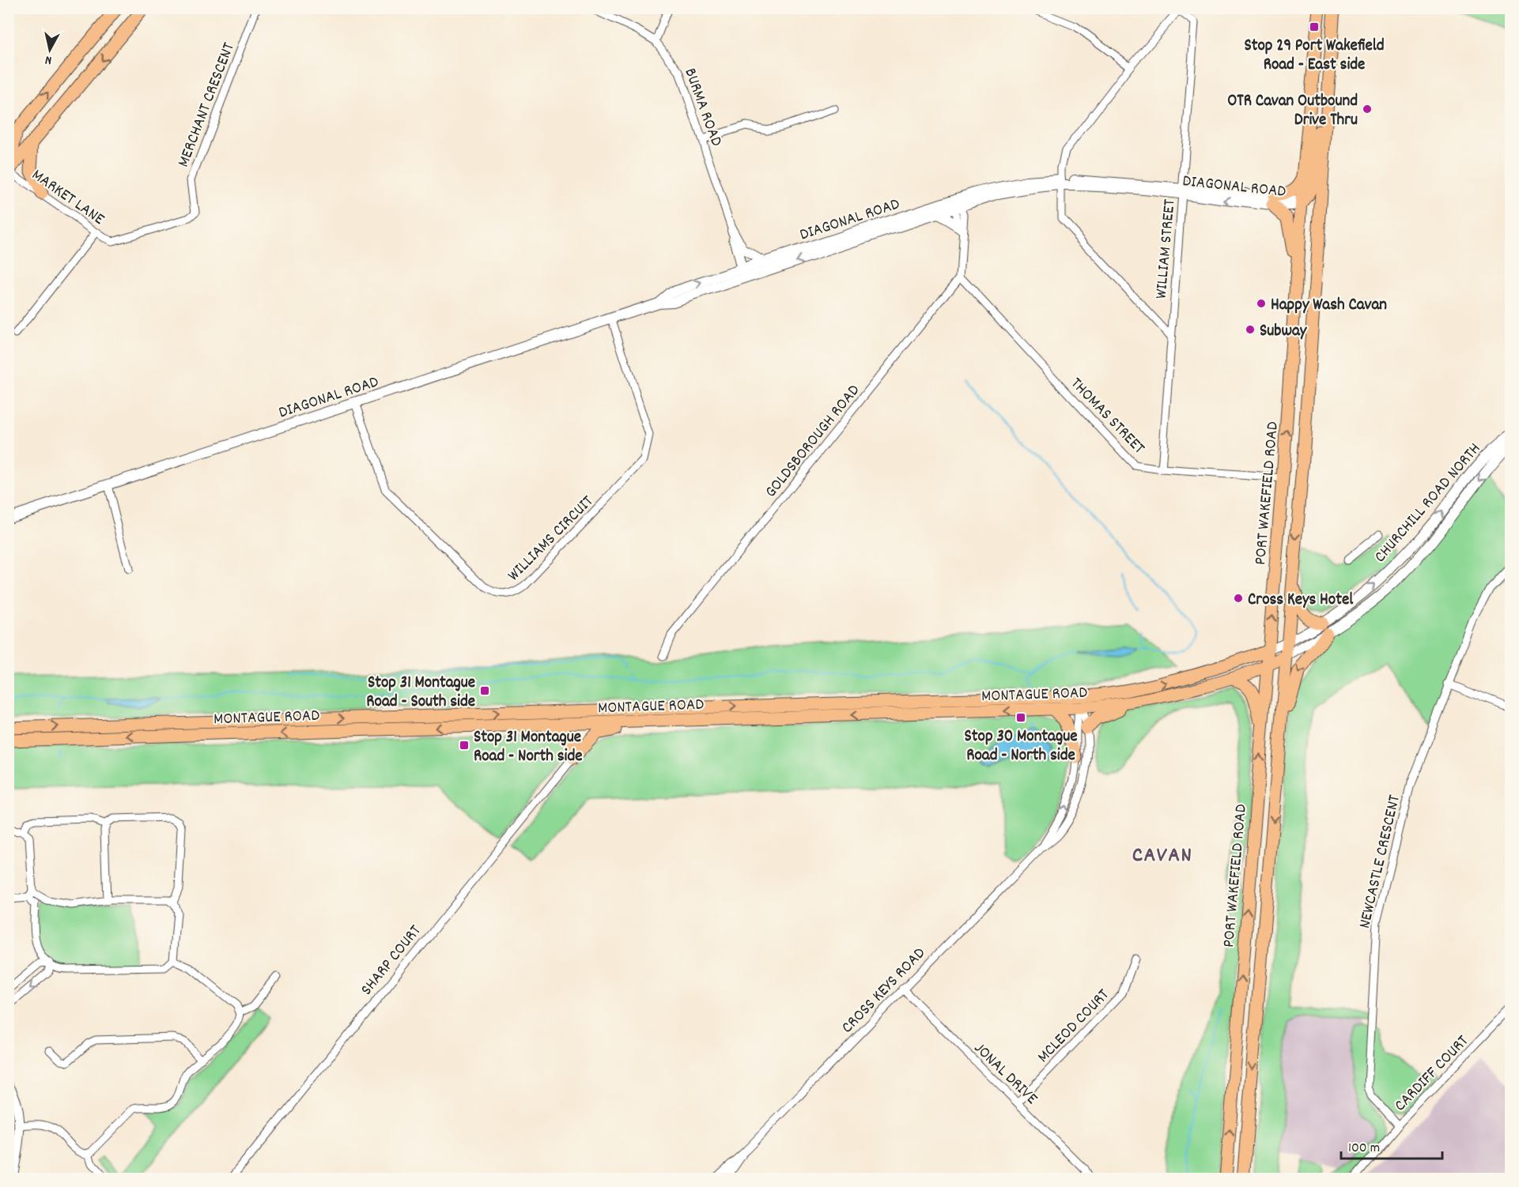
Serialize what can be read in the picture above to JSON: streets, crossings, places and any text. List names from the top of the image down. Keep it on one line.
{"streets":{"main road":["PORT WAKEFIELD ROAD","MONTAGUE ROAD"],"street":["MERCHANT CRESCENT","BURMA ROAD","DIAGONAL ROAD","MARKET LANE","WILLIAM STREET","THOMAS STREET","GOLDSBOROUGH ROAD","CHURCHILL ROAD NORTH","WILLIAMS CIRCUIT","NEWCASTLE CRESCENT","SHARP COURT","CROSS KEYS ROAD","MCLEOD COURT","JONAL DRIVE","CARDIFF COURT"]},"crossings":[["MERCHANT CRESCENT","MARKET LANE"],["DIAGONAL ROAD","WILLIAM STREET"],["DIAGONAL ROAD","PORT WAKEFIELD ROAD"],["DIAGONAL ROAD","WILLIAMS CIRCUIT"],["WILLIAM STREET","THOMAS STREET"],["THOMAS STREET","GOLDSBOROUGH ROAD"],["THOMAS STREET","PORT WAKEFIELD ROAD"],["PORT WAKEFIELD ROAD","CHURCHILL ROAD NORTH"],["PORT WAKEFIELD ROAD","MONTAGUE ROAD"],["CHURCHILL ROAD NORTH","MONTAGUE ROAD"],["MONTAGUE ROAD","CROSS KEYS ROAD"],["NEWCASTLE CRESCENT","CARDIFF COURT"],["CROSS KEYS ROAD","JONAL DRIVE"],["MCLEOD COURT","JONAL DRIVE"]],"districts":["CAVAN"],"places":{"transit":["Stop 29 Port Wakefield Road - East side","Stop 31 Montague Road - South side","Stop 30 Montague Road - North side","Stop 31 Montague Road - North side"],"other":["OTR Cavan Outbound Drive Thru","Happy Wash Cavan","Subway","Cross Keys Hotel"]},"scale_bar":"100 m","north":"bottom"}
